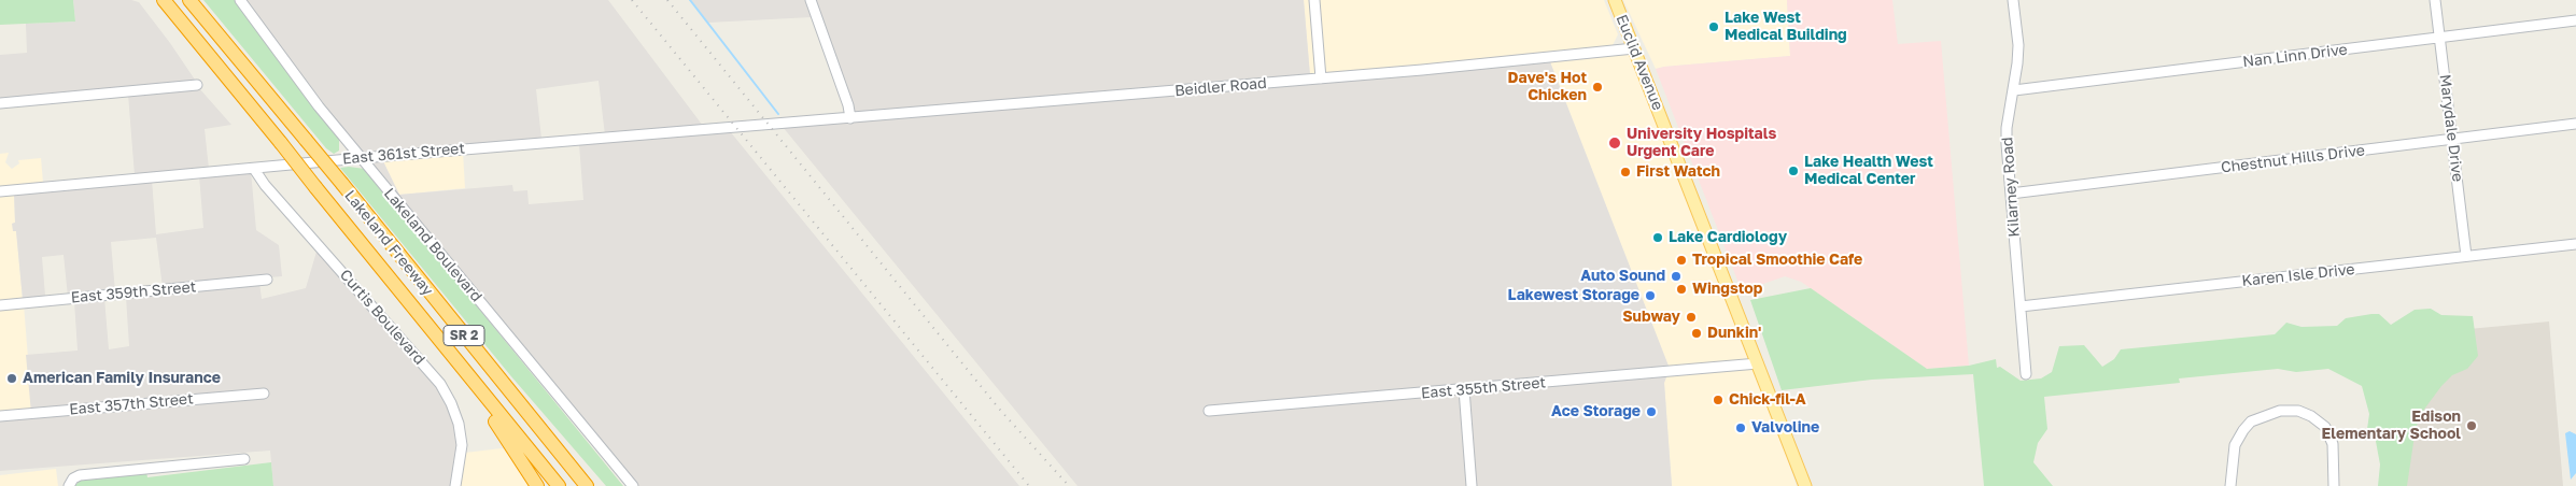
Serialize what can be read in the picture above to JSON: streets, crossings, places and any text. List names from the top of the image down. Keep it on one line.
{"streets":{"highway":["Lakeland Freeway","SR 2"],"main road":["Euclid Avenue"],"street":["Nan Linn Drive","Beidler Road","Marydale Drive","East 361st Street","Chestnut Hills Drive","Kilarney Road","Lakeland Boulevard","Karen Isle Drive","East 359th Street","Curtis Boulevard","East 355th Street","East 357th Street"]},"crossings":[["Nan Linn Drive","Marydale Drive"],["Nan Linn Drive","Kilarney Road"],["Euclid Avenue","Beidler Road"],["Euclid Avenue","East 355th Street"],["Beidler Road","East 361st Street"],["Marydale Drive","Chestnut Hills Drive"],["Marydale Drive","Karen Isle Drive"],["East 361st Street","Lakeland Boulevard"],["East 361st Street","Curtis Boulevard"],["Chestnut Hills Drive","Kilarney Road"],["Kilarney Road","Karen Isle Drive"]],"places":["Lake West Medical Building","Dave's Hot Chicken","University Hospitals Urgent Care","Lake Health West Medical Center","First Watch","Lake Cardiology","Tropical Smoothie Cafe","Auto Sound","Wingstop","Lakewest Storage","Subway","Dunkin'","American Family Insurance","Chick-fil-A","Ace Storage","Edison Elementary School","Valvoline"]}
